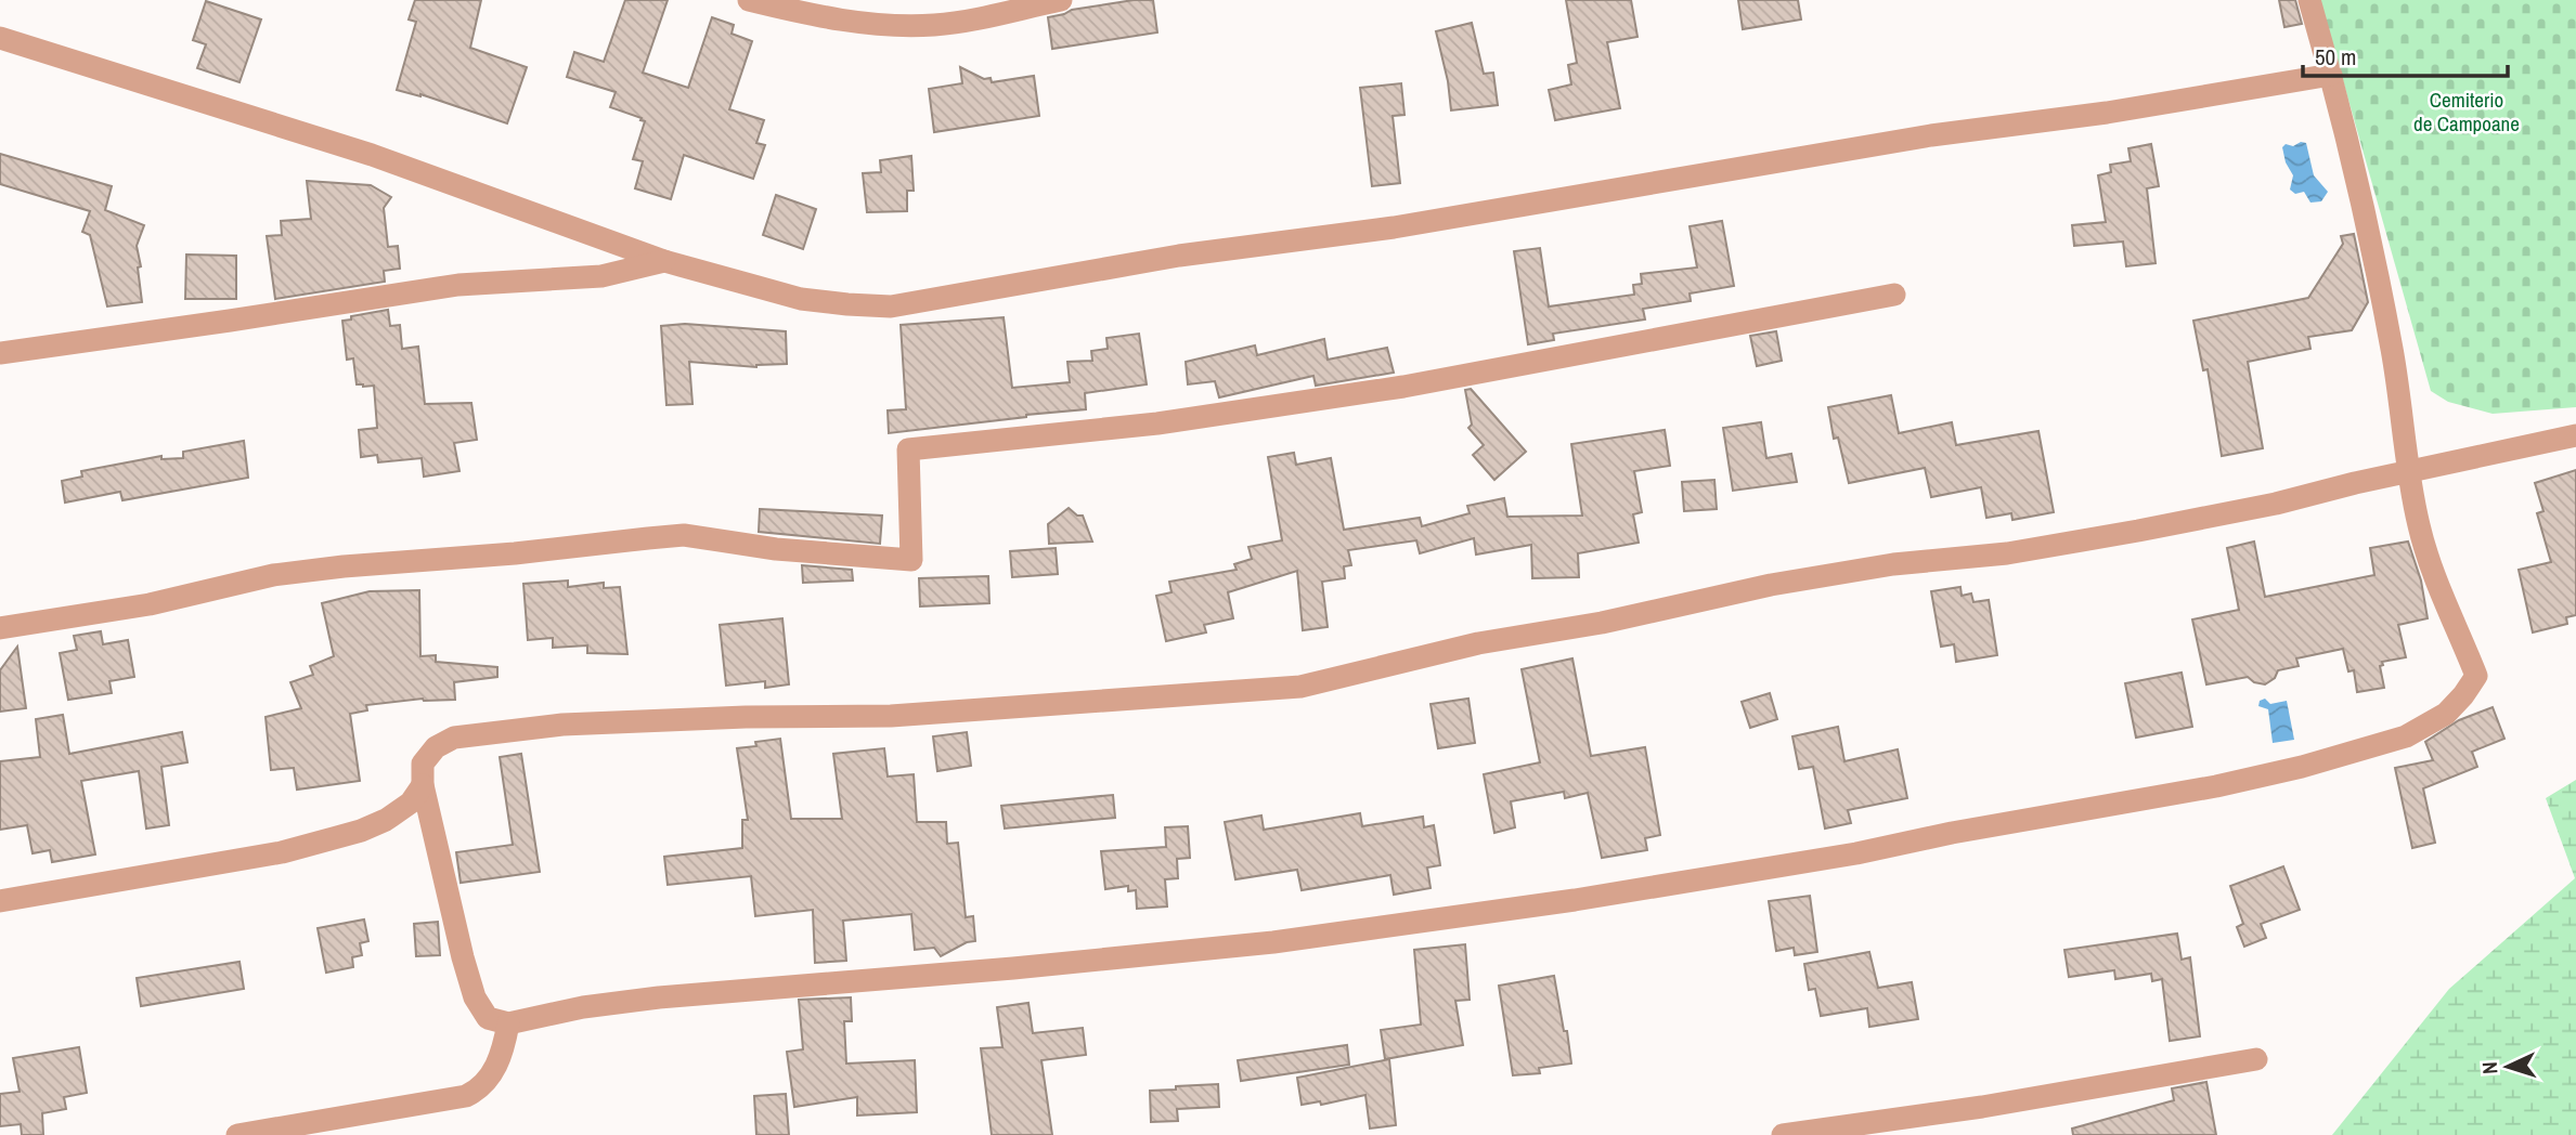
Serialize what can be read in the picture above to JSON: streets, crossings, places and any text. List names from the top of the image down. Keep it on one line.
{"parks":["Cemiterio de Campoane"],"scale_bar":"50 m","north":"left"}
